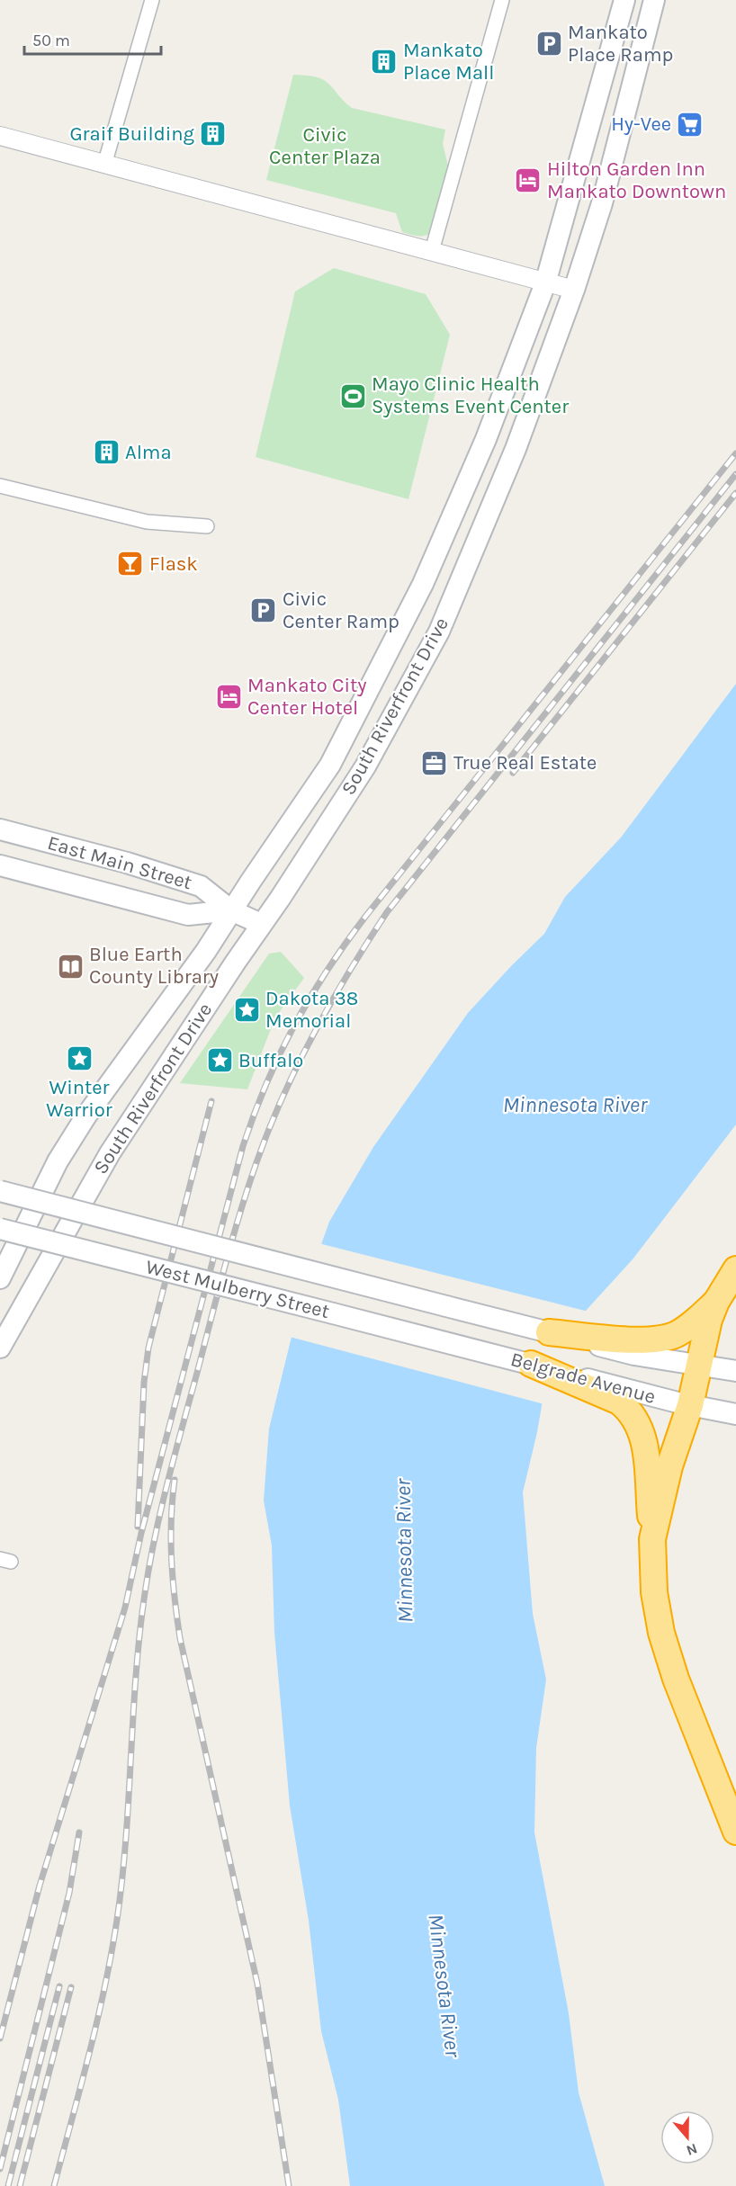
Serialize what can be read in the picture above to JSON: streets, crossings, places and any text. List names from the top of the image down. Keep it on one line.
{"streets":{"main road":["South Riverfront Drive","East Main Street","West Mulberry Street","Belgrade Avenue"]},"crossings":[["South Riverfront Drive","East Main Street"],["West Mulberry Street","Belgrade Avenue"]],"water":["Minnesota River"],"parks":["Civic Center Plaza"],"places":{"parking":["Mankato Place Ramp","Civic Center Ramp"],"building":["Mankato Place Mall","Graif Building","Alma"],"supermarket":["Hy-Vee"],"hotel":["Hilton Garden Inn Mankato Downtown","Mankato City Center Hotel"],"sports":["Mayo Clinic Health Systems Event Center"],"bar":["Flask"],"office":["True Real Estate"],"library":["Blue Earth County Library"],"place":["Dakota 38 Memorial","Winter Warrior","Buffalo"]},"scale_bar":"50 m","north":"bottom"}
